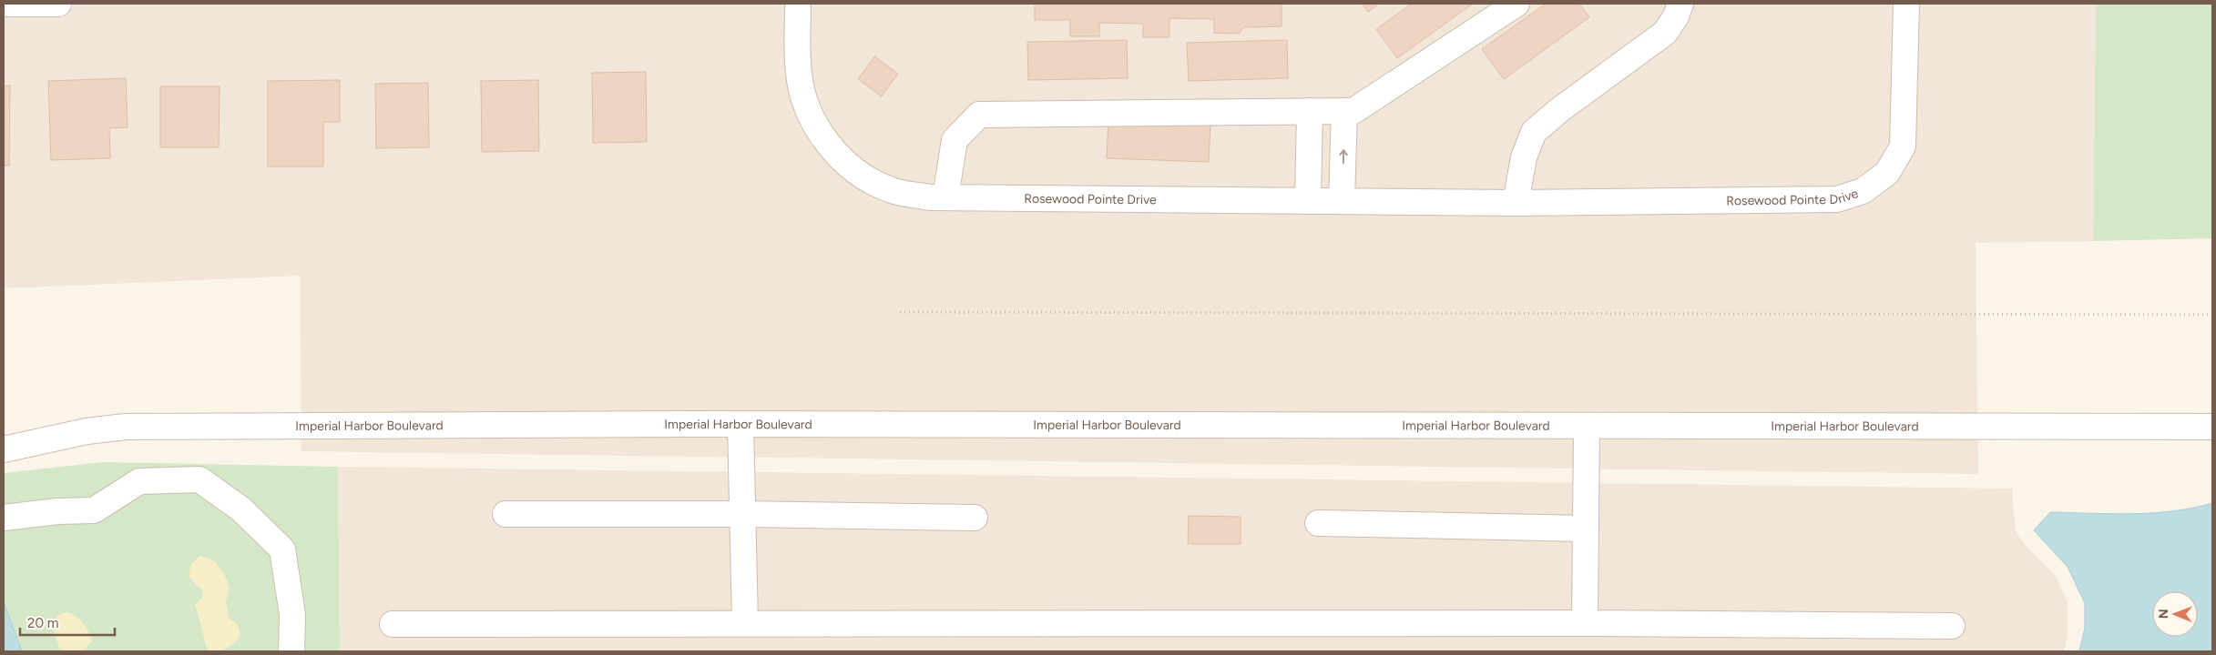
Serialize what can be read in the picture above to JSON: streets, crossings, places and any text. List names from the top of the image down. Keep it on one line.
{"streets":{"street":["Rosewood Pointe Drive","Imperial Harbor Boulevard"]},"scale_bar":"20 m","north":"left"}
